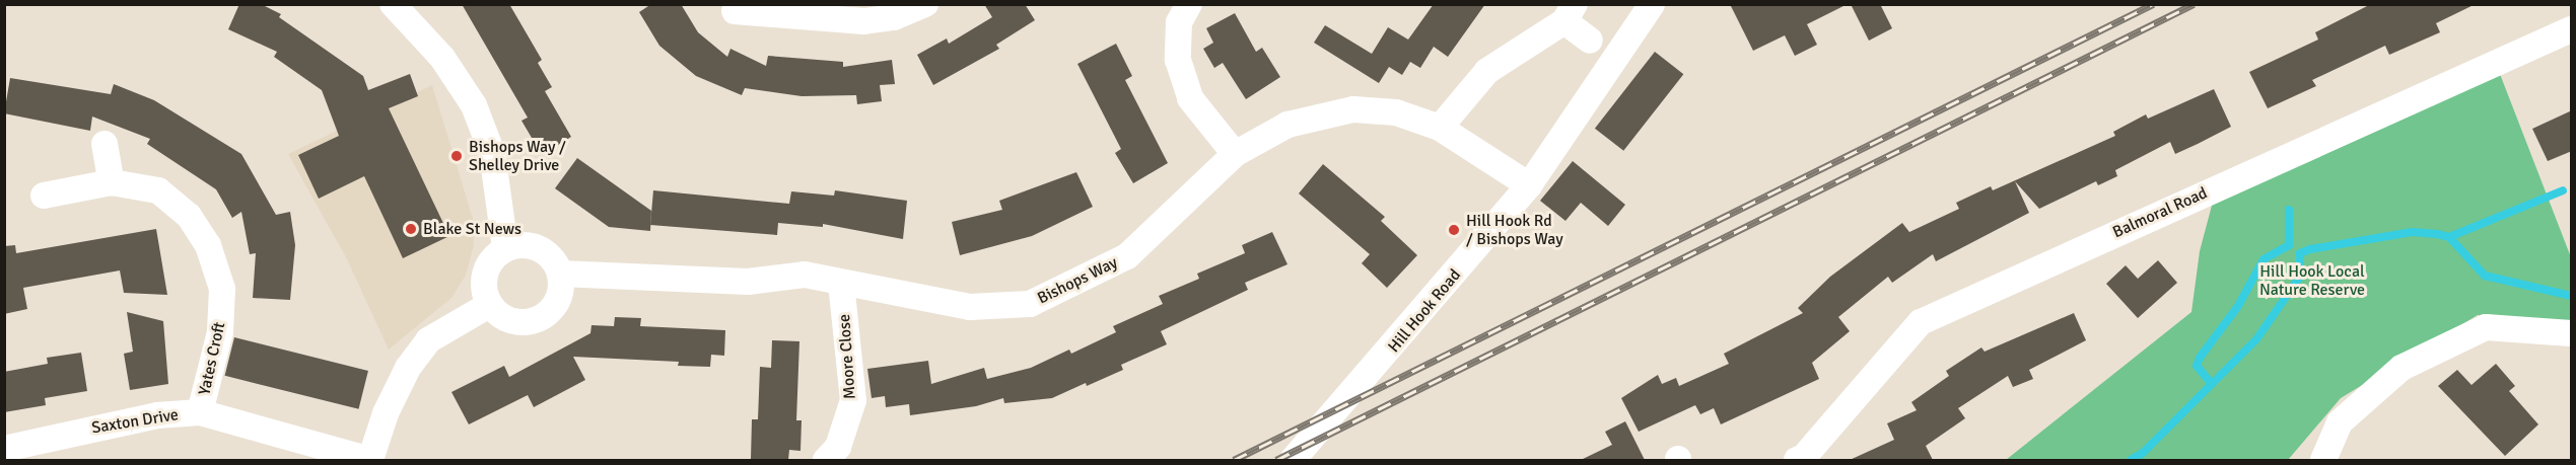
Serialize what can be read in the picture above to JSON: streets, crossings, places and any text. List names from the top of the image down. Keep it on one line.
{"streets":{"street":["Balmoral Road","Bishops Way","Hill Hook Road","Moore Close","Yates Croft","Saxton Drive"]},"crossings":[["Bishops Way","Hill Hook Road"],["Bishops Way","Moore Close"],["Yates Croft","Saxton Drive"]],"parks":["Hill Hook Local Nature Reserve"],"places":["Bishops Way / Shelley Drive","Blake St News","Hill Hook Rd / Bishops Way"]}
